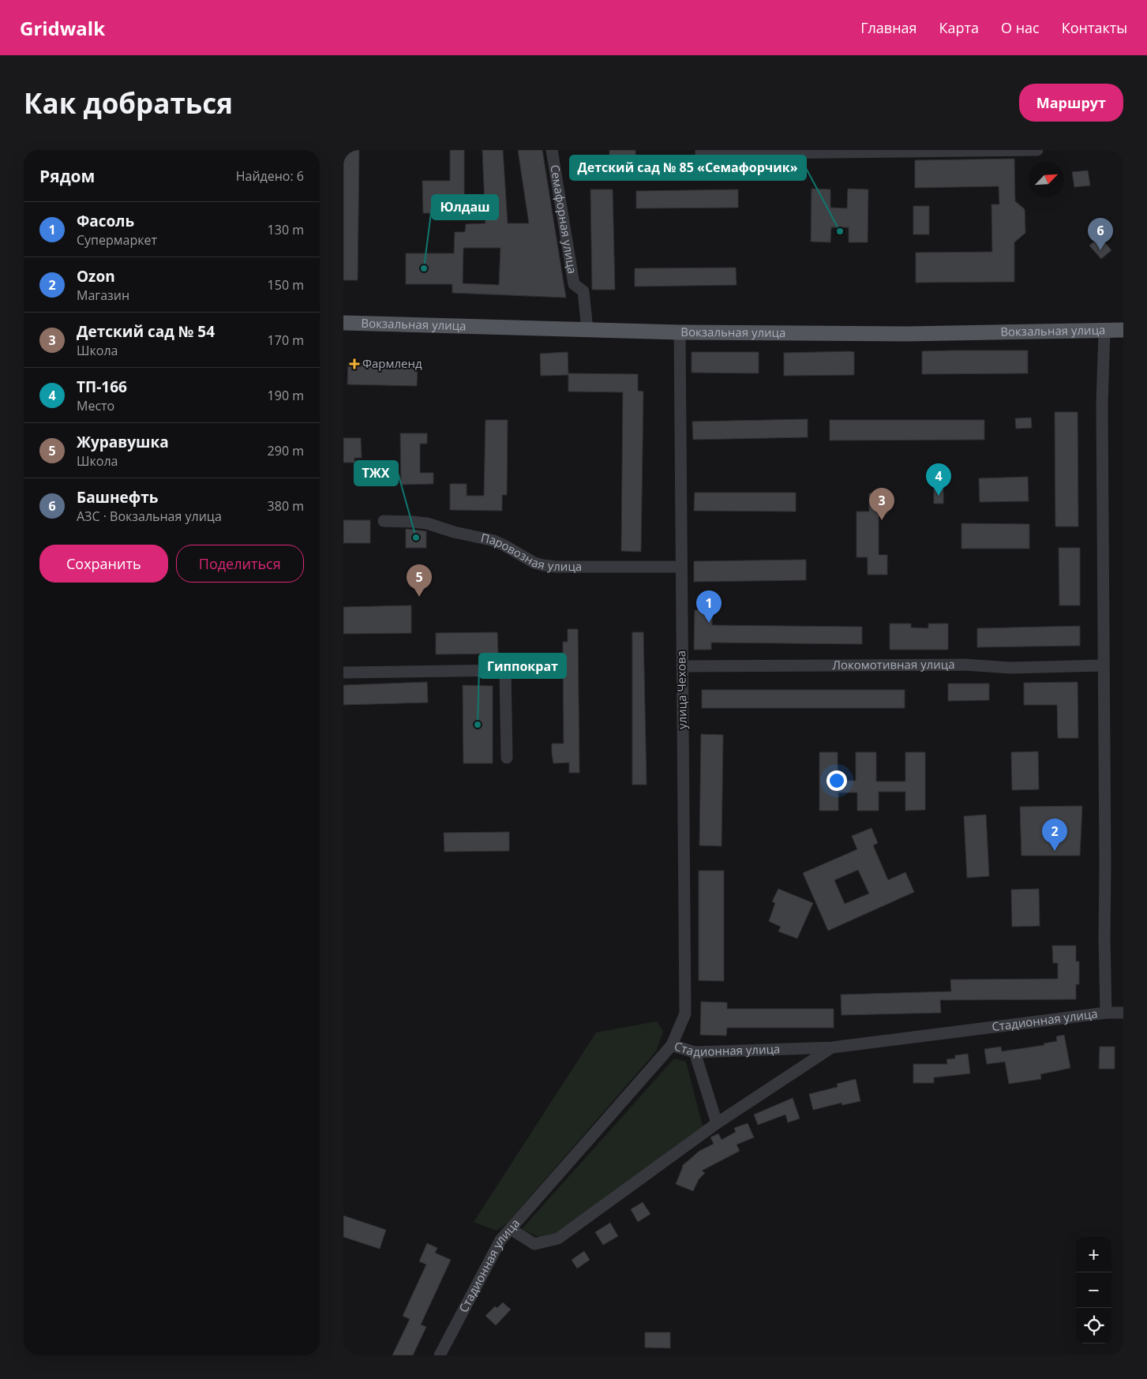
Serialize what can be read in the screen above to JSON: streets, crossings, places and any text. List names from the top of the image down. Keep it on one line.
{"streets":{"main road":["Вокзальная улица"],"street":["Семафорная улица","Паровозная улица","Локомотивная улица","улица Чехова","Стадионная улица"]},"crossings":[["Семафорная улица","Вокзальная улица"],["Вокзальная улица","улица Чехова"],["Паровозная улица","улица Чехова"],["Локомотивная улица","улица Чехова"],["улица Чехова","Стадионная улица"]],"places":{"other":["Детский сад № 85 «Семафорчик»","Юлдаш","ТЖХ","Гиппократ"],"health":["Фармленд"]},"north":"top right","page":{"header":"Gridwalk","nav":["Главная","Карта","О нас","Контакты"],"buttons":["Маршрут",["Сохранить","Поделиться"]],"title":"Как добраться","heading":["Рядом","Найдено: 6"],"list":[{"mark":"1","name":"Фасоль","note":"Супермаркет","value":"130 m"},{"mark":"2","name":"Ozon","note":"Магазин","value":"150 m"},{"mark":"3","name":"Детский сад № 54","note":"Школа","value":"170 m"},{"mark":"4","name":"ТП-166","note":"Место","value":"190 m"},{"mark":"5","name":"Журавушка","note":"Школа","value":"290 m"},{"mark":"6","name":"Башнефть","note":"АЗС · Вокзальная улица","value":"380 m"}],"pins":["6","4","3","5","1","2"],"map_buttons":["+","−"]}}
